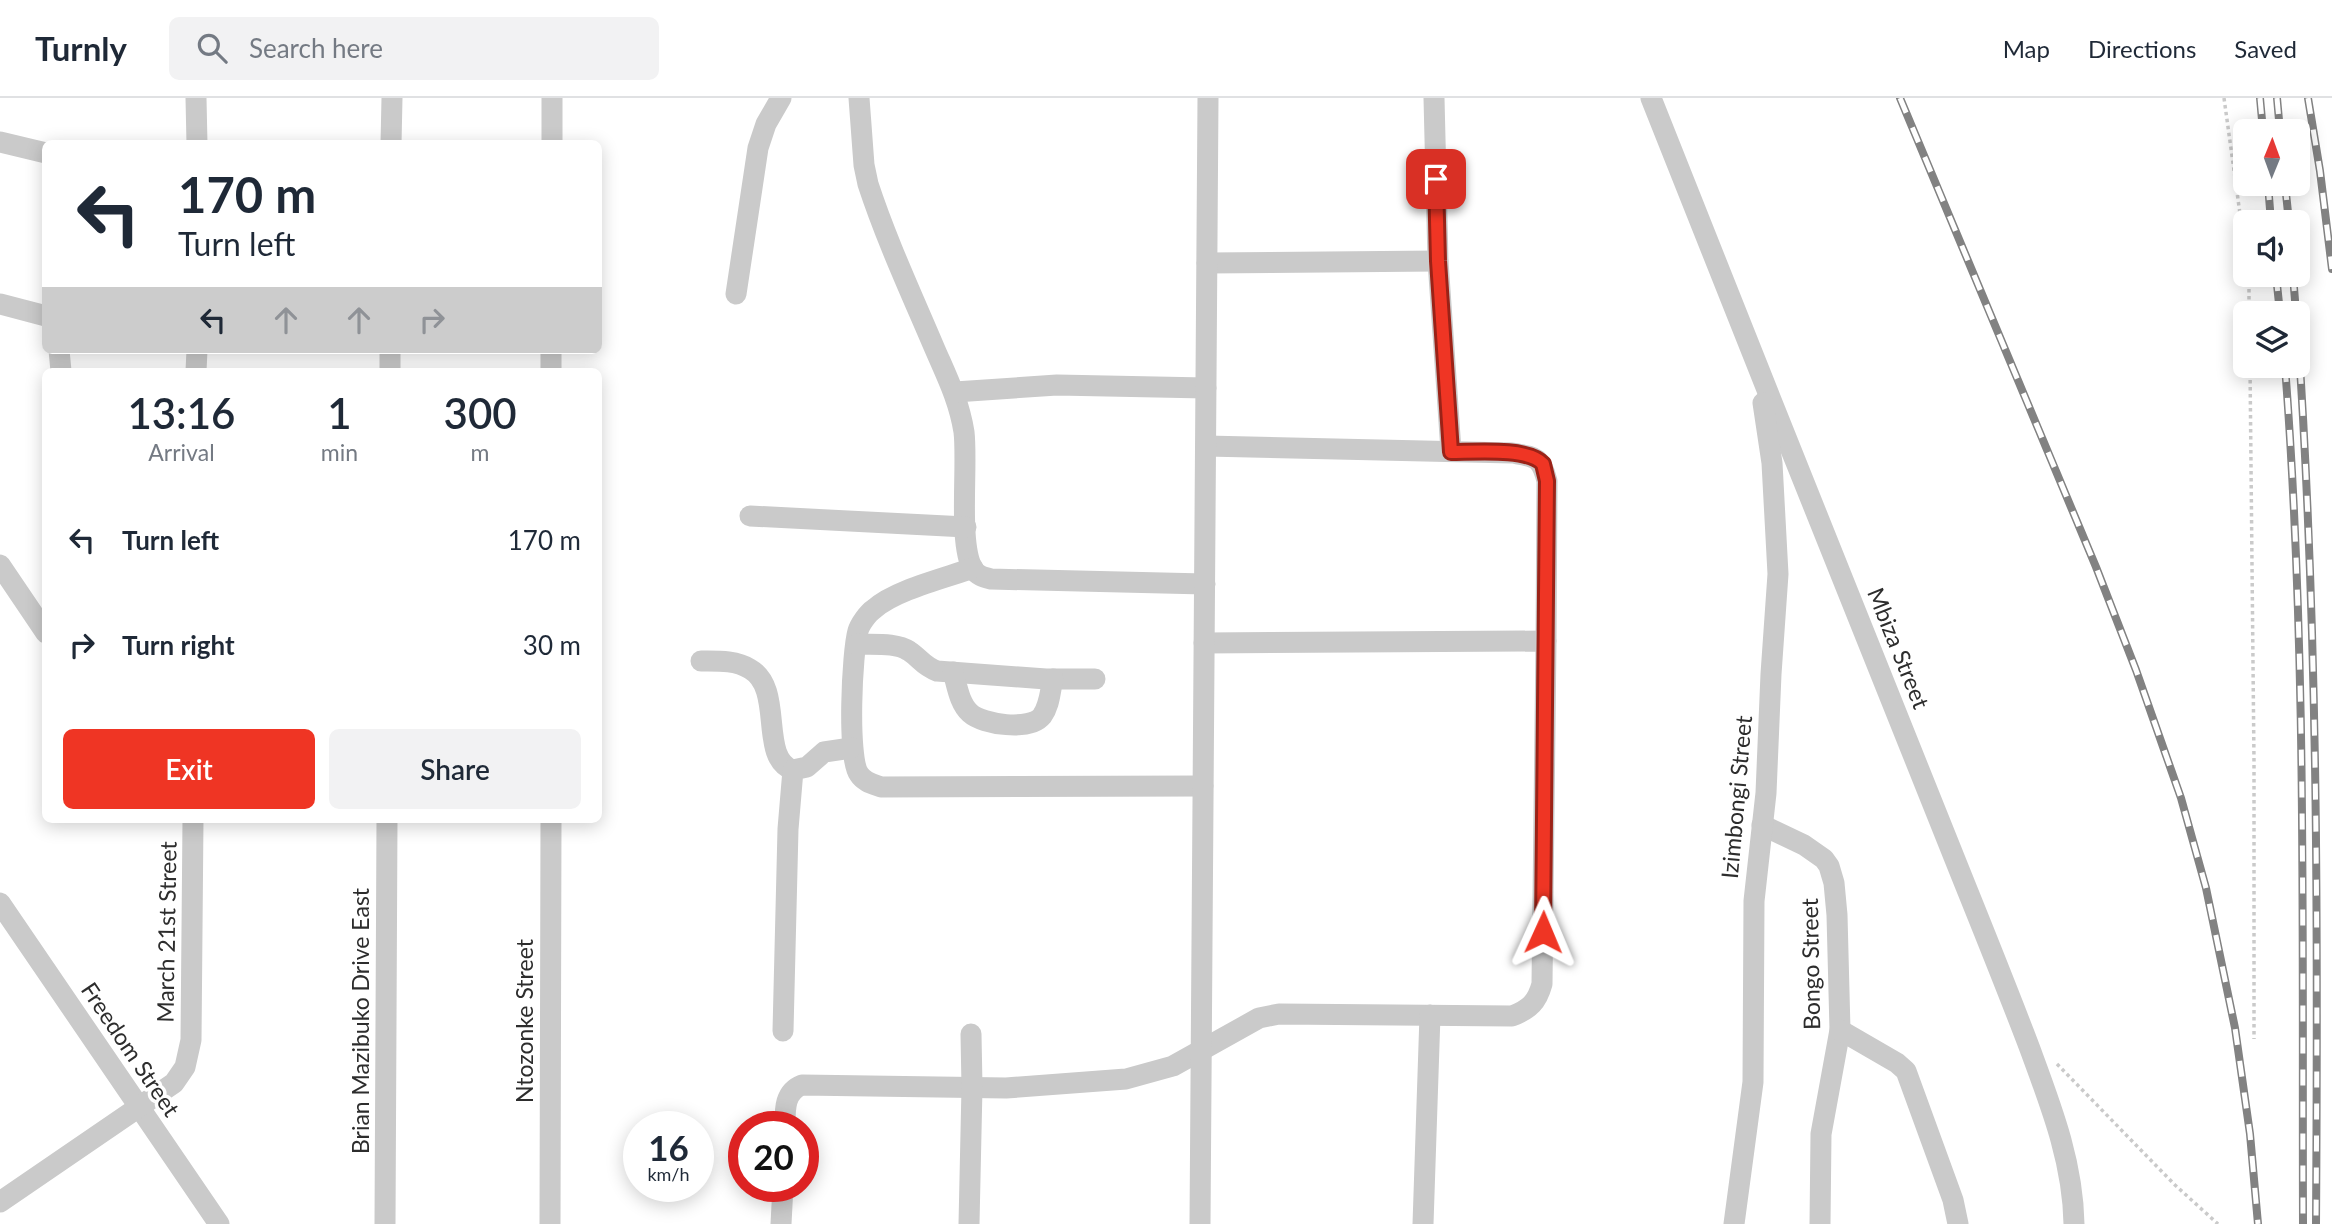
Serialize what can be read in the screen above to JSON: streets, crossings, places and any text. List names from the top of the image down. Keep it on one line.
{"streets":{"street":["Mbiza Street","Izimbongi Street","March 21st Street","Bongo Street","Brian Mazibuko Drive East","Ntozonke Street","Freedom Street"]},"crossings":[["Mbiza Street","Izimbongi Street"],["Izimbongi Street","Bongo Street"],["March 21st Street","Freedom Street"]],"north":"top","page":{"header":"Turnly","search":"Search here","nav":["Map","Directions","Saved"],"turn":["170 m","Turn left"],"eta":["13:16","Arrival","1","min","300","m"],"list":[{"name":"Turn left","value":"170 m"},{"name":"Turn right","value":"30 m"}],"buttons":["Exit","Share"],"speed":"16 km/h","limit":"20"}}
